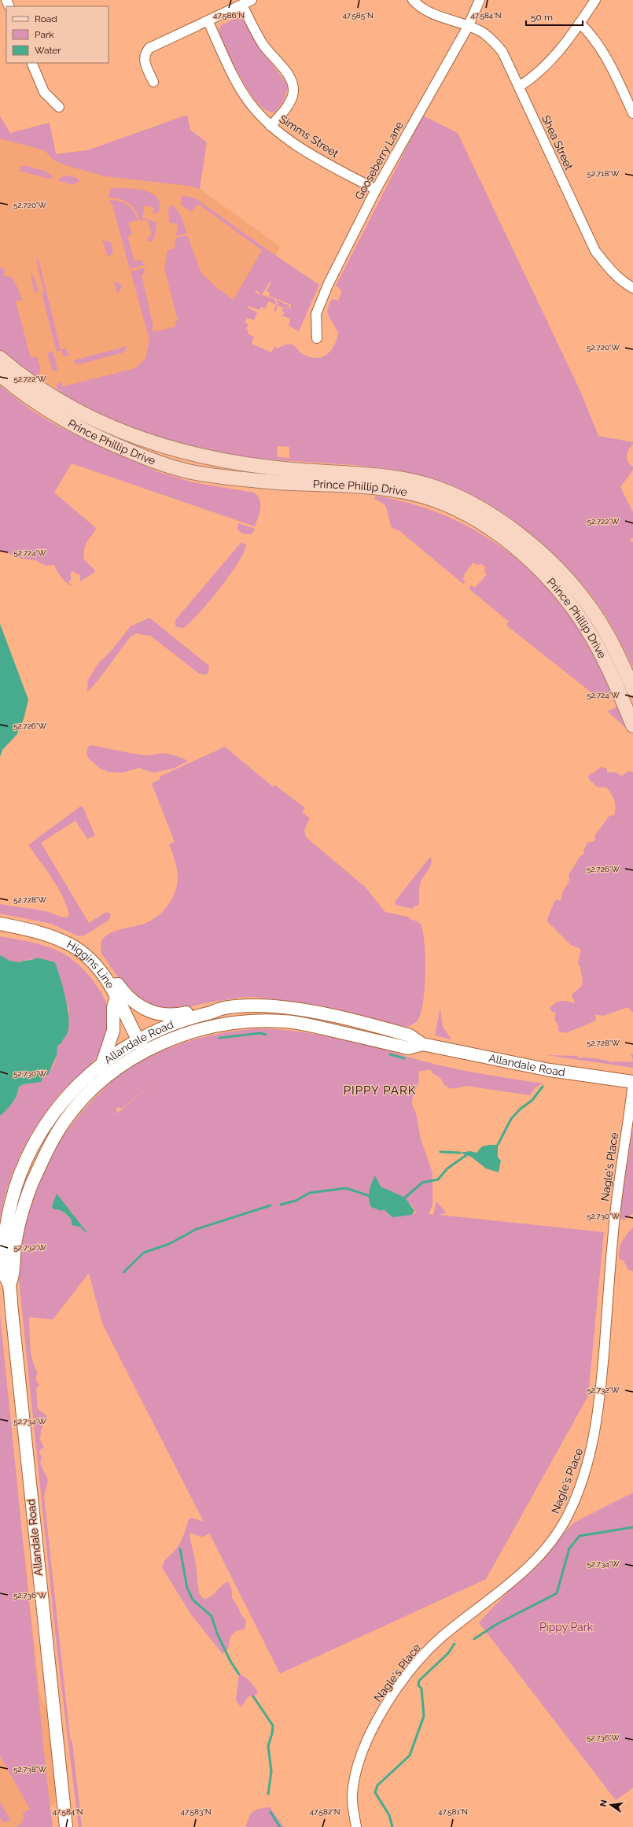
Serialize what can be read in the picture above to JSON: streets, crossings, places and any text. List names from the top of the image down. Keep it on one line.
{"streets":{"main road":["Prince Phillip Drive","Higgins Line","Allandale Road"],"street":["Simms Street","Shea Street","Gooseberry Lane","Nagle's Place"]},"crossings":[["Simms Street","Gooseberry Lane"],["Shea Street","Gooseberry Lane"],["Higgins Line","Allandale Road"],["Allandale Road","Nagle's Place"]],"districts":["PIPPY PARK"],"parks":["Pippy Park"],"legend":["Road","Park","Water"],"scale_bar":"50 m","north":"left","coordinates":["47.585°N","47.586°N","47.584°N","52.718°W","52.720°W","52.722°W","52.724°W","52.726°W","52.728°W","52.730°W","52.732°W","52.734°W","52.736°W","52.738°W","47.583°N","47.582°N","47.581°N"]}
